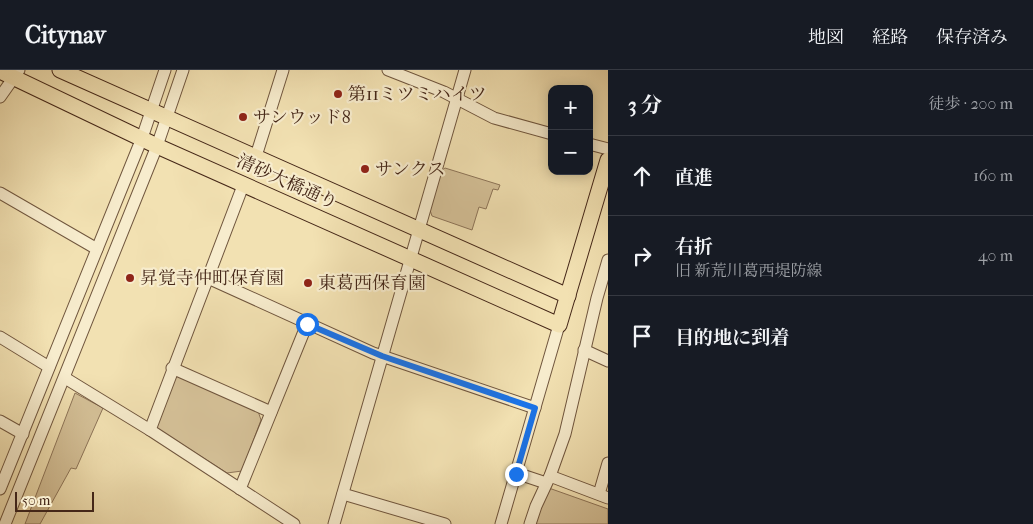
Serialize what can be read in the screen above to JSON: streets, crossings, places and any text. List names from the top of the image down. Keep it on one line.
{"streets":{"main road":["清砂大橋通り"]},"places":["第11ミツミハイツ","サンウッド8","サンクス","昇覚寺仲町保育園","東葛西保育園"],"scale_bar":"50 m","page":{"header":"Citynav","nav":["地図","経路","保存済み"],"heading":["3 分","徒歩 · 200 m"],"map_buttons":["+","−"],"list":[["直進","160 m"],["右折","旧 新荒川葛西堤防線","40 m"],"目的地に到着"],"scale":"50 m"}}
